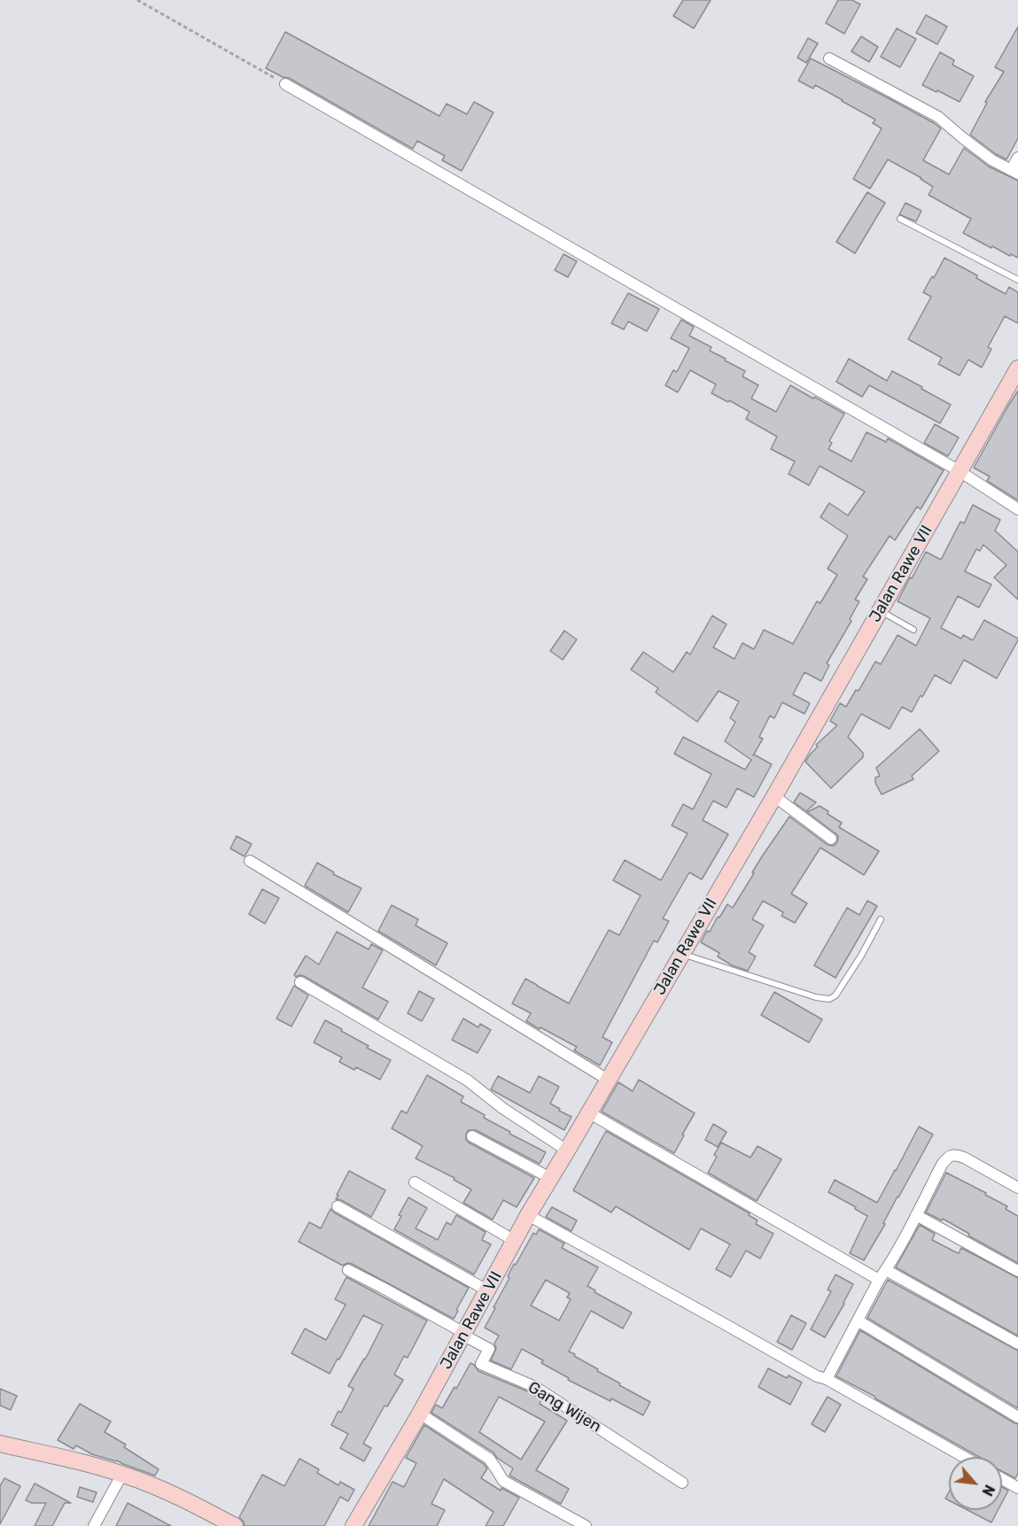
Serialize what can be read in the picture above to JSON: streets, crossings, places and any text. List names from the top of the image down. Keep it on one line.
{"streets":{"main road":["Jalan Rawe VII"],"street":["Gang Wijen"]},"crossings":[["Jalan Rawe VII","Gang Wijen"]],"north":"bottom right"}
